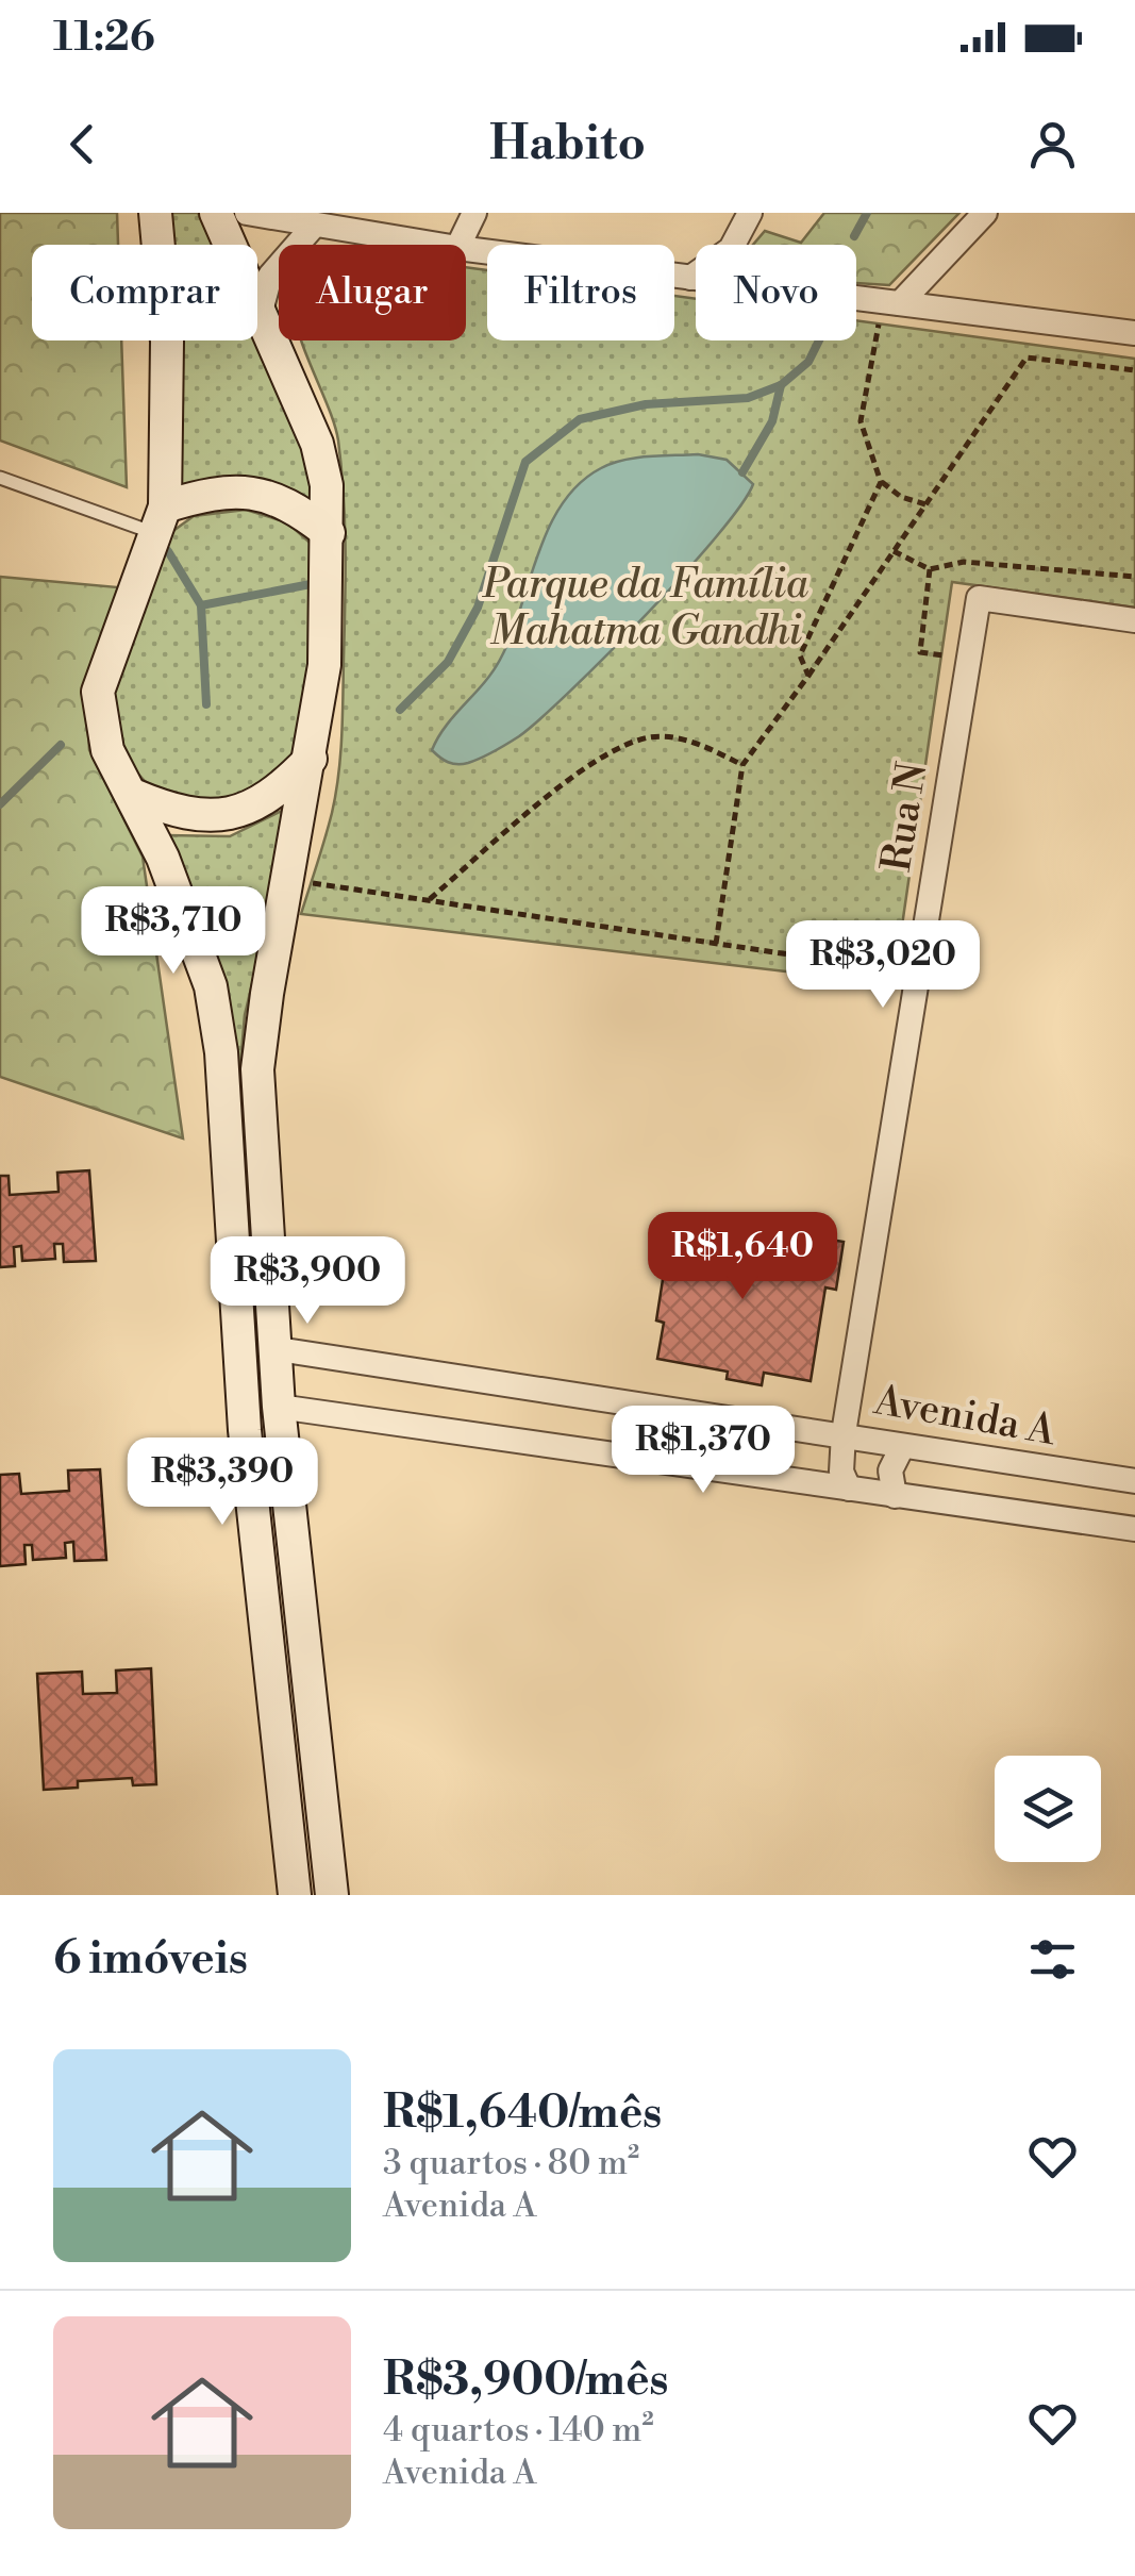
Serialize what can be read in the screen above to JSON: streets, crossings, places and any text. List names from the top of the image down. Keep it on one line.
{"streets":{"street":["Rua N","Avenida A"]},"crossings":[["Rua N","Avenida A"]],"parks":["Parque da Família Mahatma Gandhi"],"page":{"status":"11:26","header":"Habito","chip":["Comprar","Alugar","Filtros","Novo"],"price":["R$3,710","R$3,020","R$1,640","R$3,900","R$1,370","R$3,390"],"heading":"6 imóveis","list":[{"name":"R$1,640/mês","note":"3 quartos · 80 m² · Avenida A"},{"name":"R$3,900/mês","note":"4 quartos · 140 m² · Avenida A"}]}}
